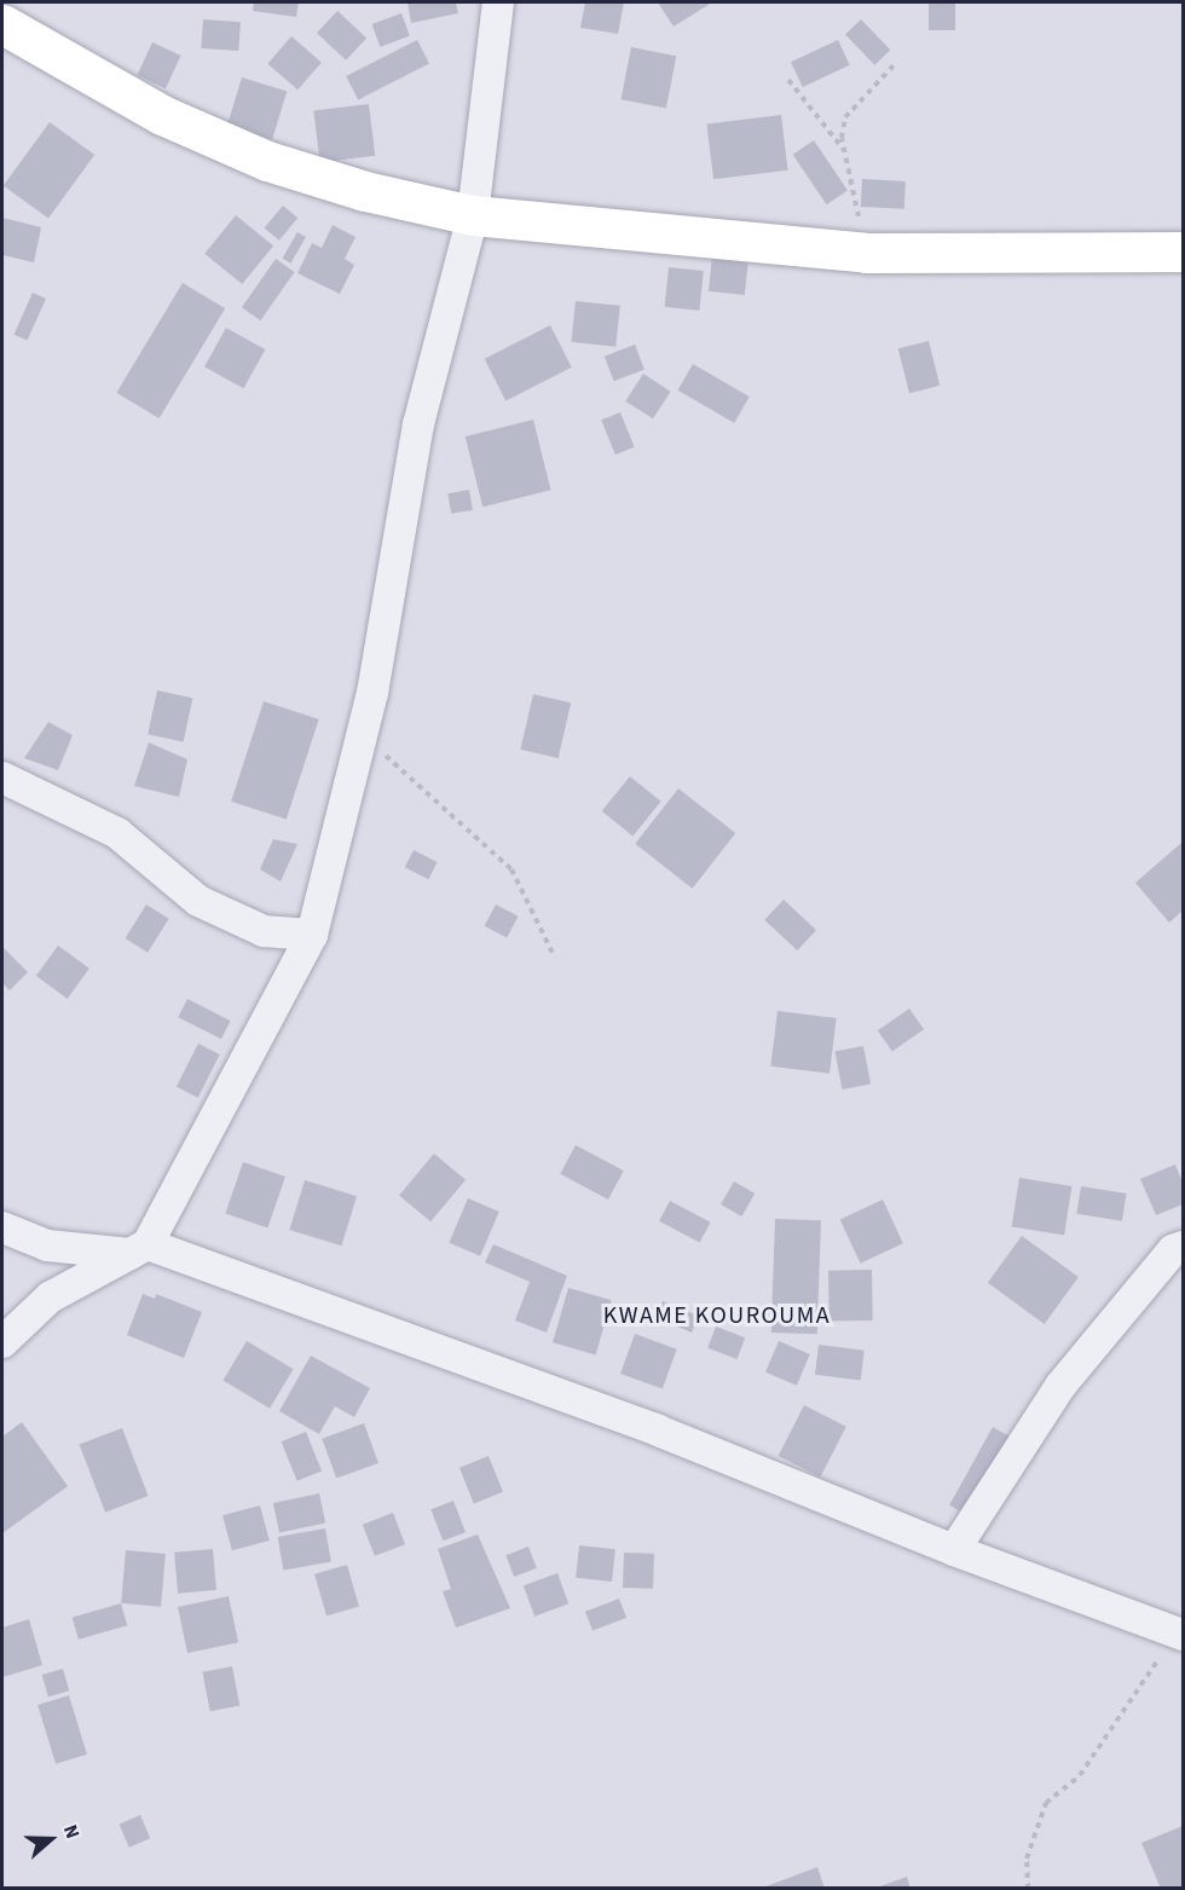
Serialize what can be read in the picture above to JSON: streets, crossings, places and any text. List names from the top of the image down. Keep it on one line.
{"districts":["KWAME KOUROUMA"],"north":"right"}
